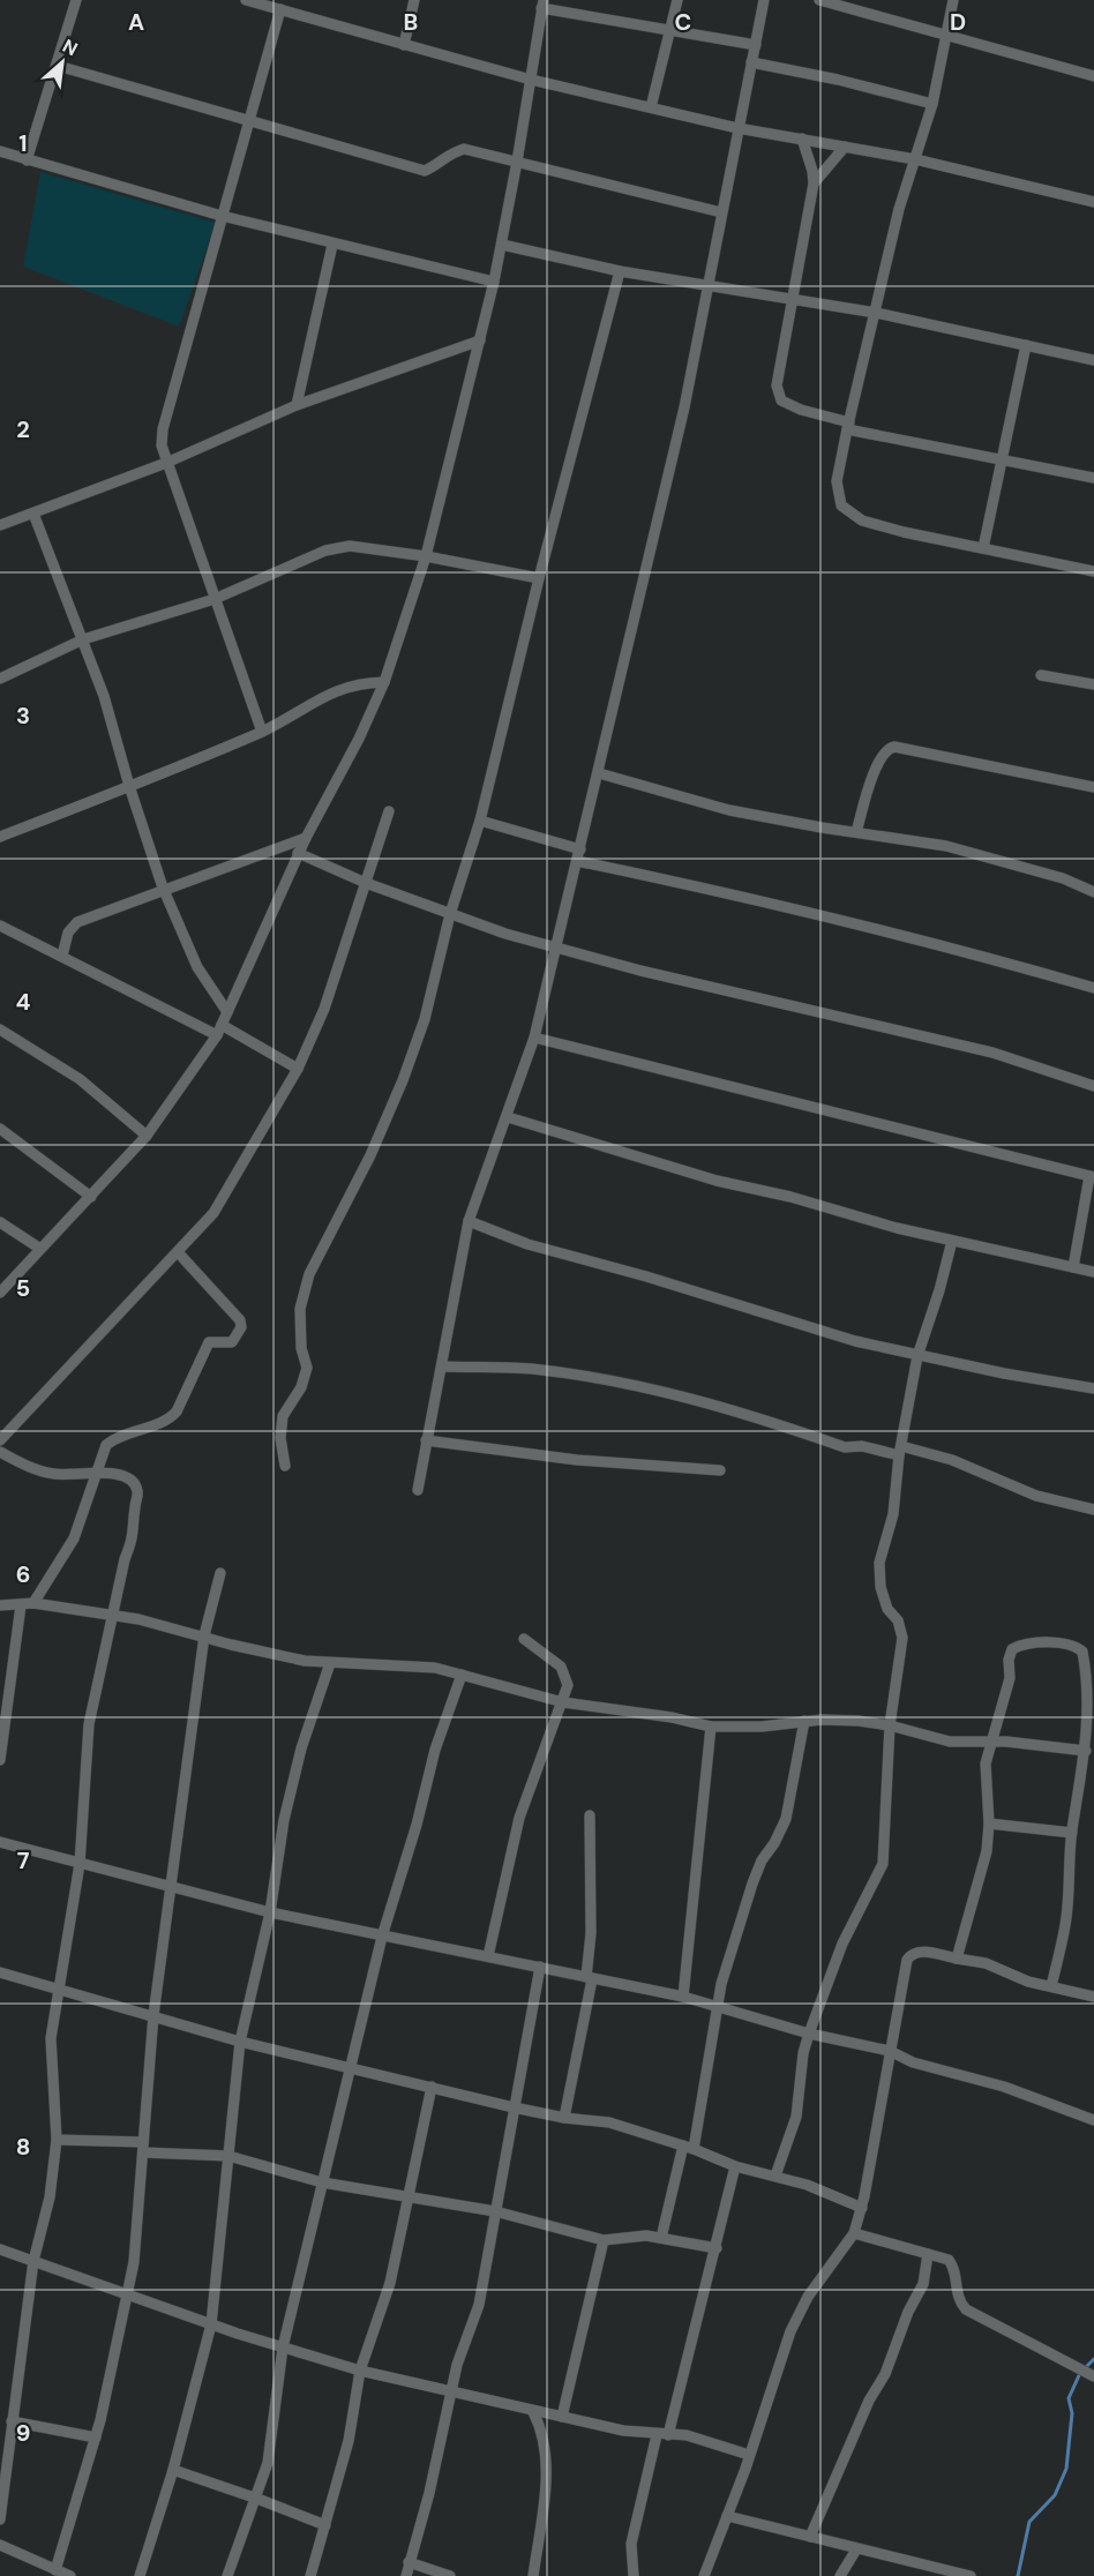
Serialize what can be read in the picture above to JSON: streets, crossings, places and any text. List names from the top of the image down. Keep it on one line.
{"north":"top right","grid":{"columns":["A","B","C","D"],"rows":["1","2","3","4","5","6","7","8","9"]}}
